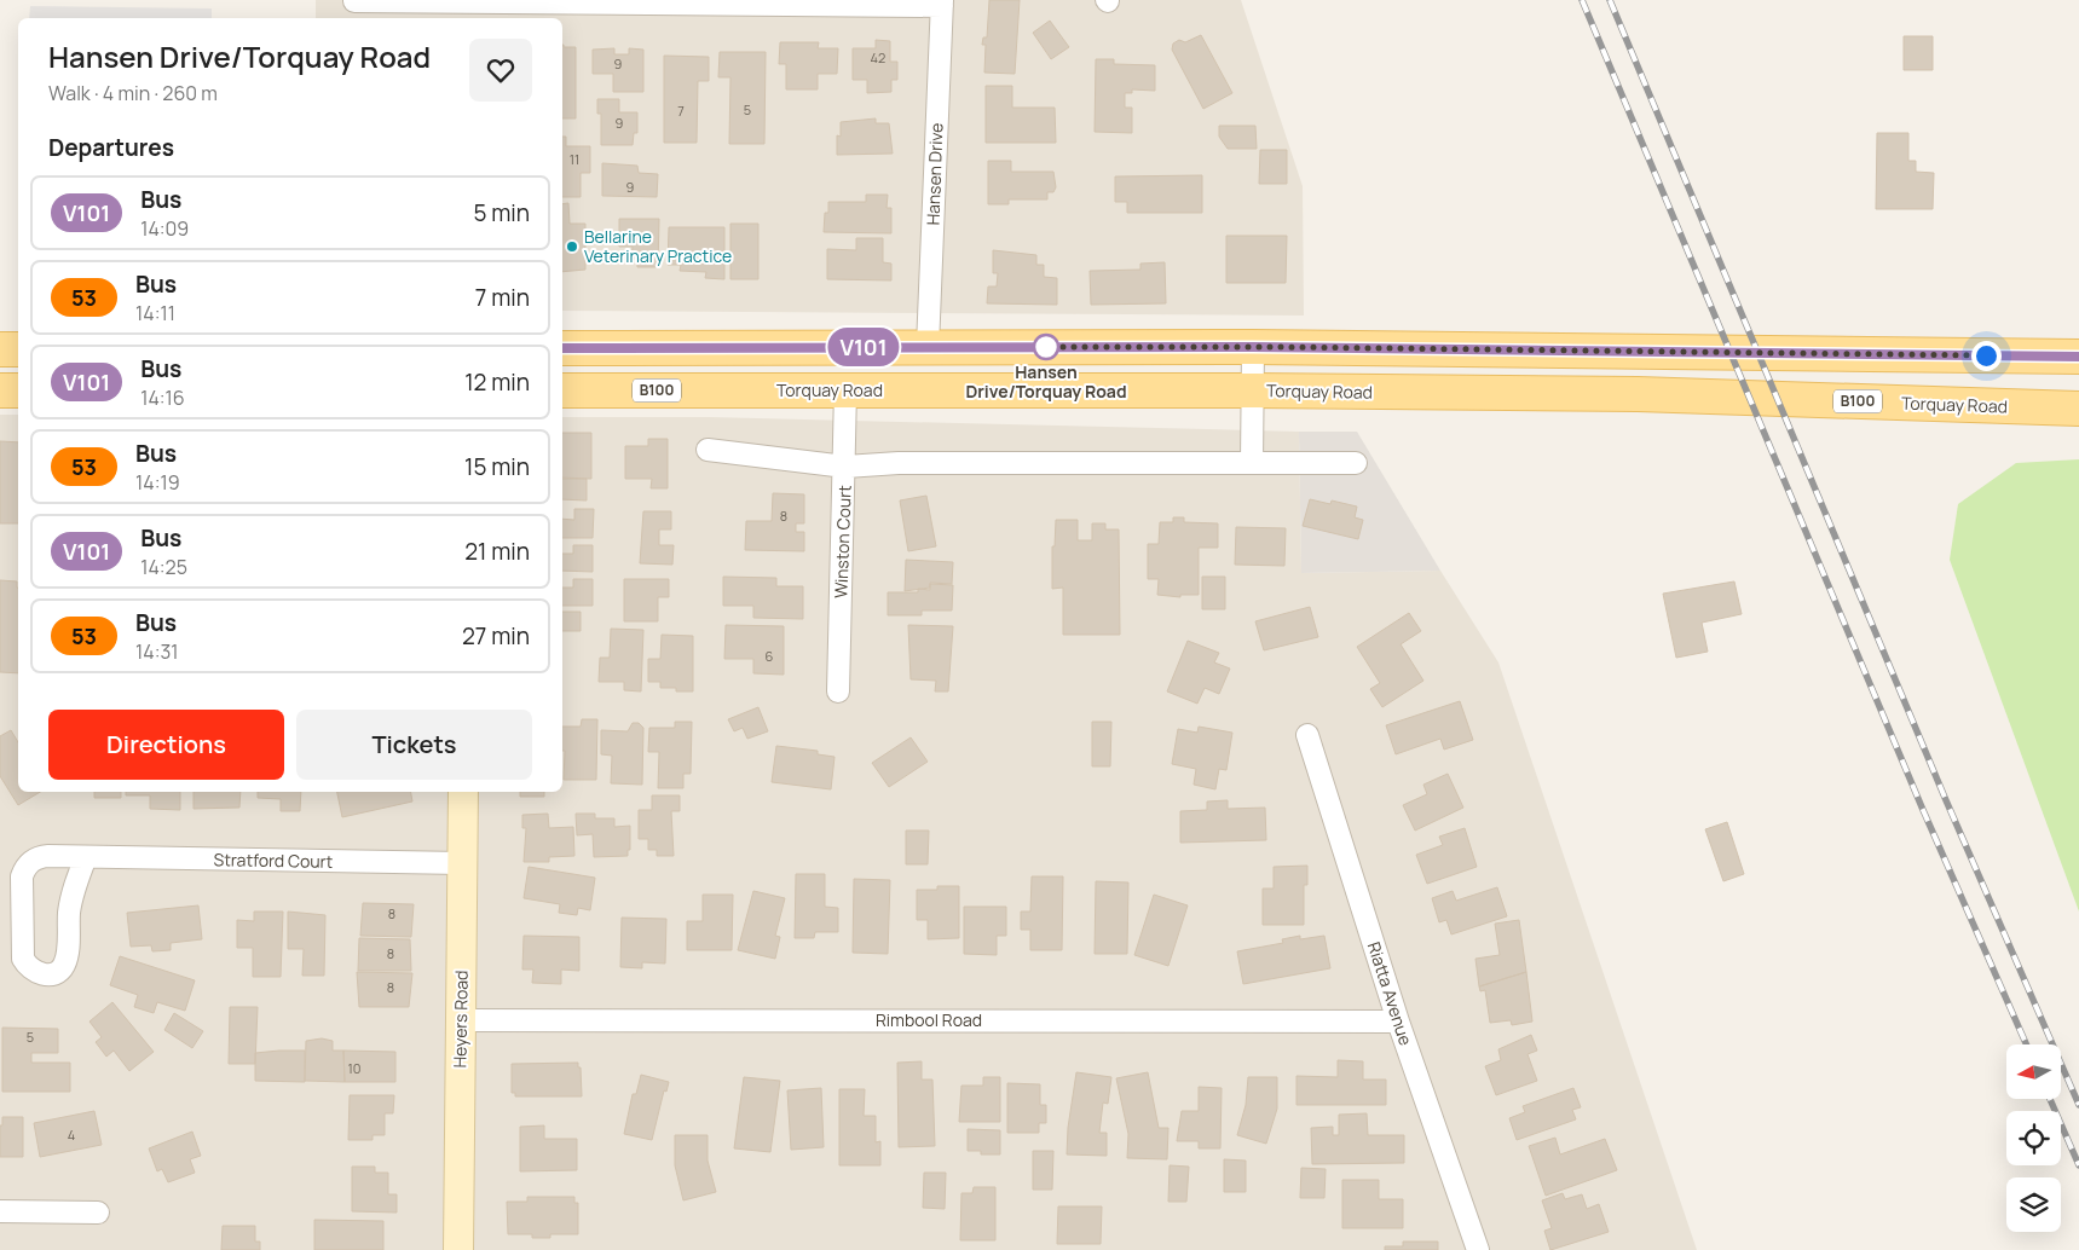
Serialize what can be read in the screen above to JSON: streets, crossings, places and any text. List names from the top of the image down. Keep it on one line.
{"streets":{"main road":["B100","Torquay Road"],"street":["Hansen Drive","Winston Court","Stratford Court","Riatta Avenue","Heyers Road","Rimbool Road"]},"crossings":[["Torquay Road","Winston Court"],["Stratford Court","Heyers Road"],["Riatta Avenue","Rimbool Road"],["Heyers Road","Rimbool Road"]],"places":["Bellarine Veterinary Practice","Hansen Drive/Torquay Road"],"lines":["bus line V101"],"house_numbers":["42","9","5","7","9","11","9","8","6","8","8","8","5","10","4"],"north":"left","page":{"on_map":"V101","heading":[["Hansen Drive/Torquay Road","Walk · 4 min · 260 m"],"Departures"],"list":[{"mark":"V101","name":"Bus","note":"14:09","value":"5 min"},{"mark":"53","name":"Bus","note":"14:11","value":"7 min"},{"mark":"V101","name":"Bus","note":"14:16","value":"12 min"},{"mark":"53","name":"Bus","note":"14:19","value":"15 min"},{"mark":"V101","name":"Bus","note":"14:25","value":"21 min"},{"mark":"53","name":"Bus","note":"14:31","value":"27 min"}],"buttons":["Directions","Tickets"]}}
